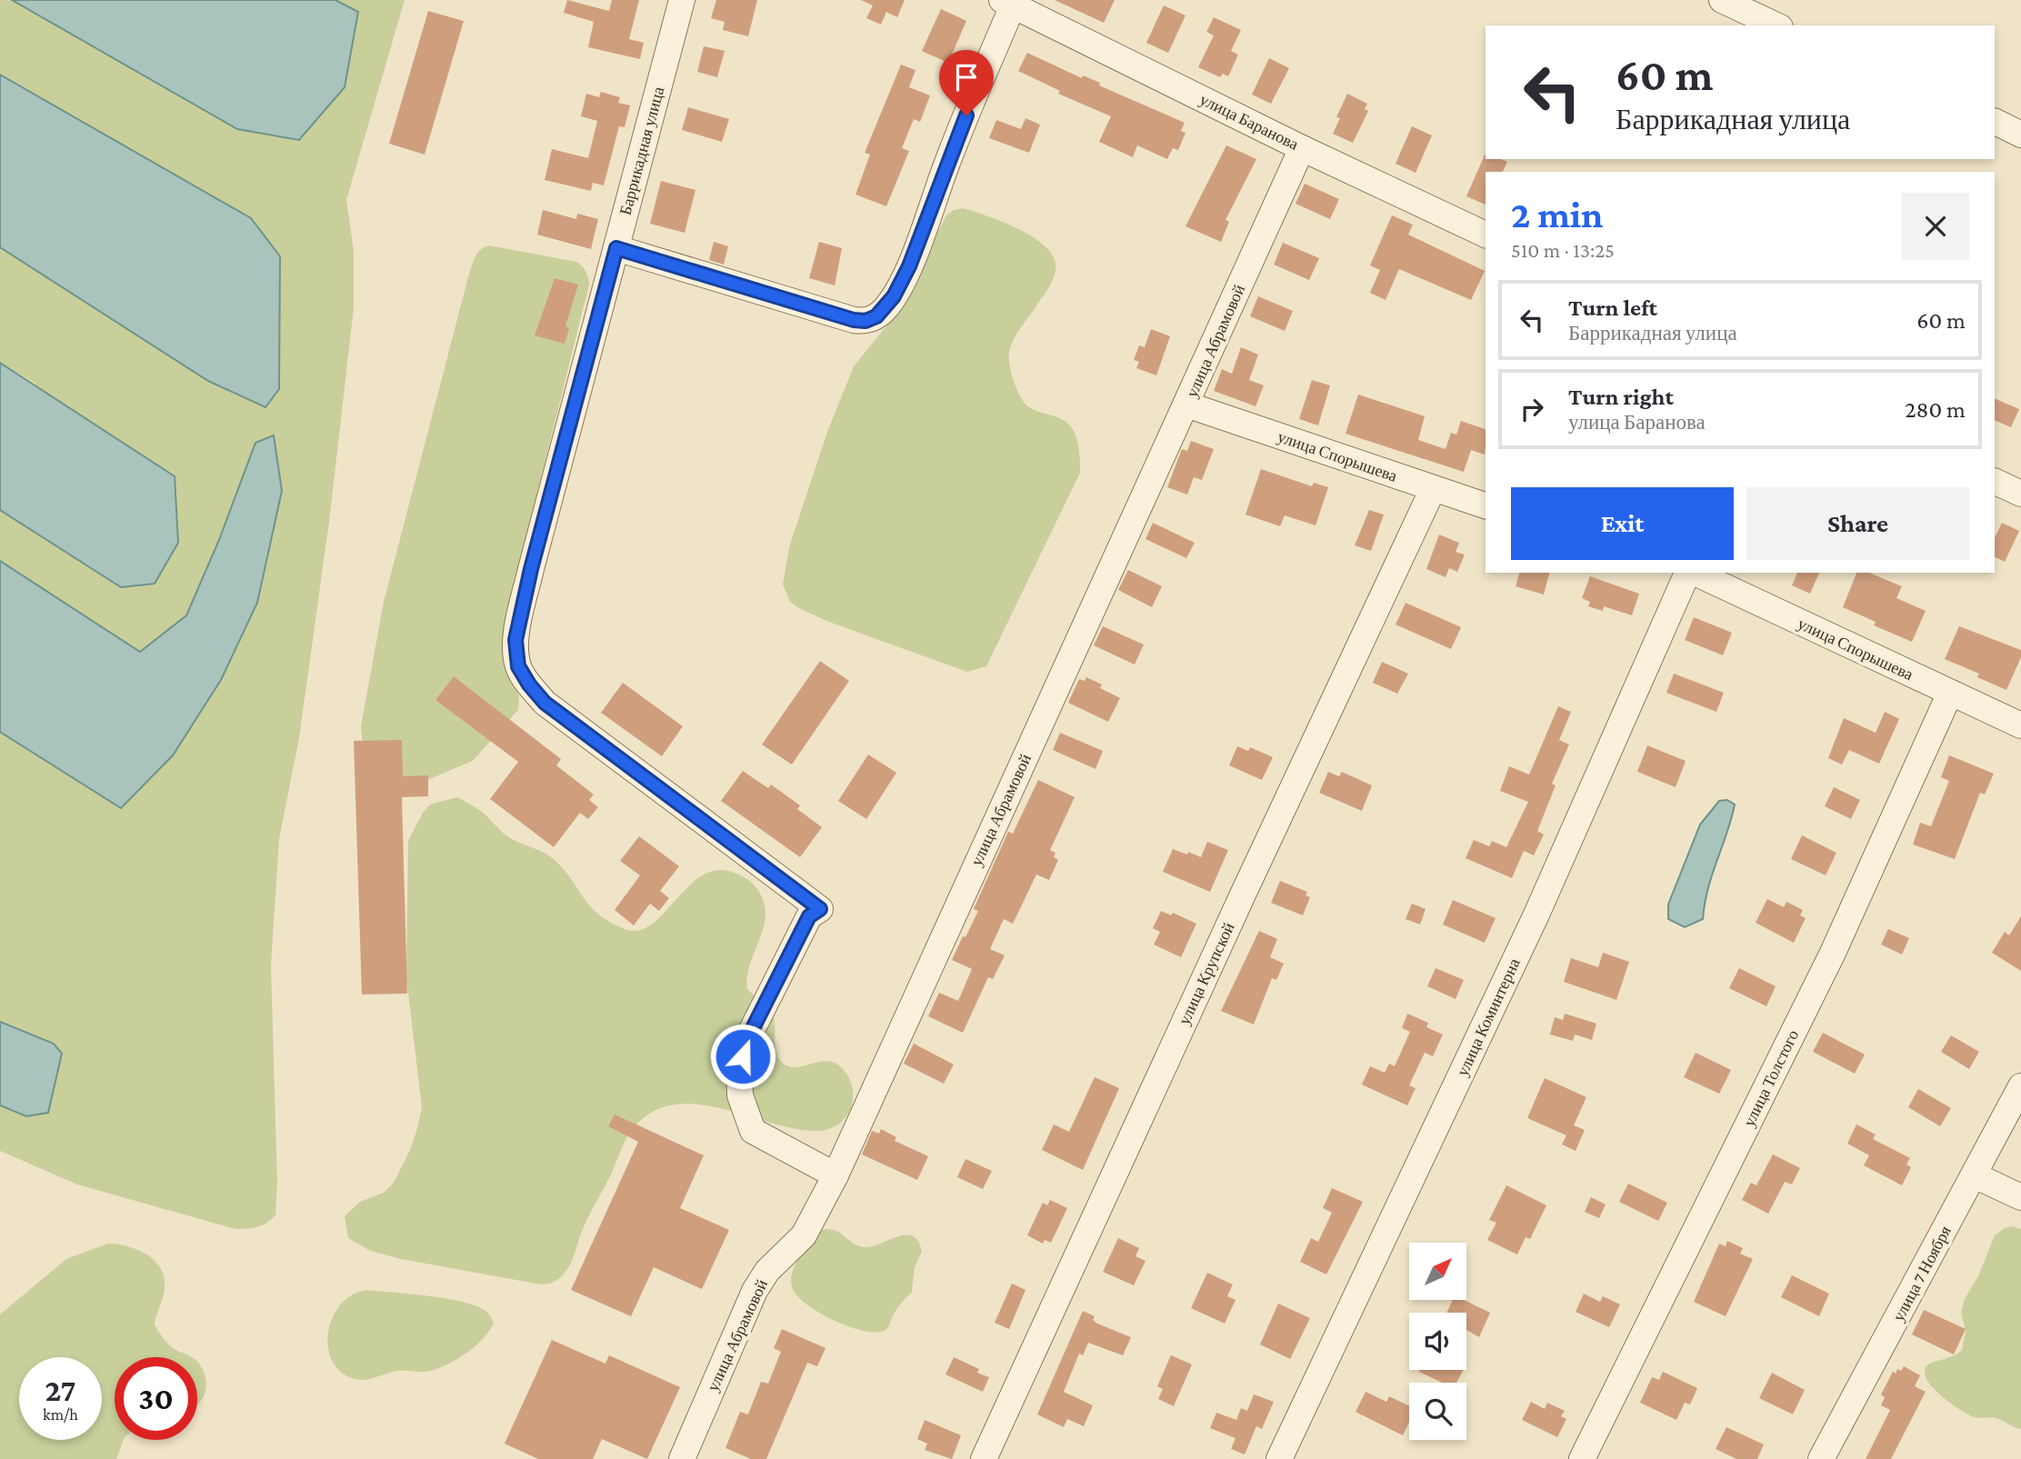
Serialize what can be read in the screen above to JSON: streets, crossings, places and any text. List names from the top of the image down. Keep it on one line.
{"streets":{"street":["улица Баранова","Баррикадная улица","улица Абрамовой","улица Спорышева","улица Крупской","улица Коминтерна","улица Толстого","улица 7 Ноября"]},"crossings":[["улица Баранова","Баррикадная улица"],["улица Баранова","улица Абрамовой"],["Баррикадная улица","улица Абрамовой"],["улица Абрамовой","улица Спорышева"],["улица Спорышева","улица Крупской"],["улица Спорышева","улица Толстого"]],"north":"top right","page":{"turn":["60 m","Баррикадная улица"],"heading":["2 min","510 m · 13:25"],"list":[{"name":"Turn left","note":"Баррикадная улица","value":"60 m"},{"name":"Turn right","note":"улица Баранова","value":"280 m"}],"buttons":["Exit","Share"],"speed":"27 km/h","limit":"30"}}
